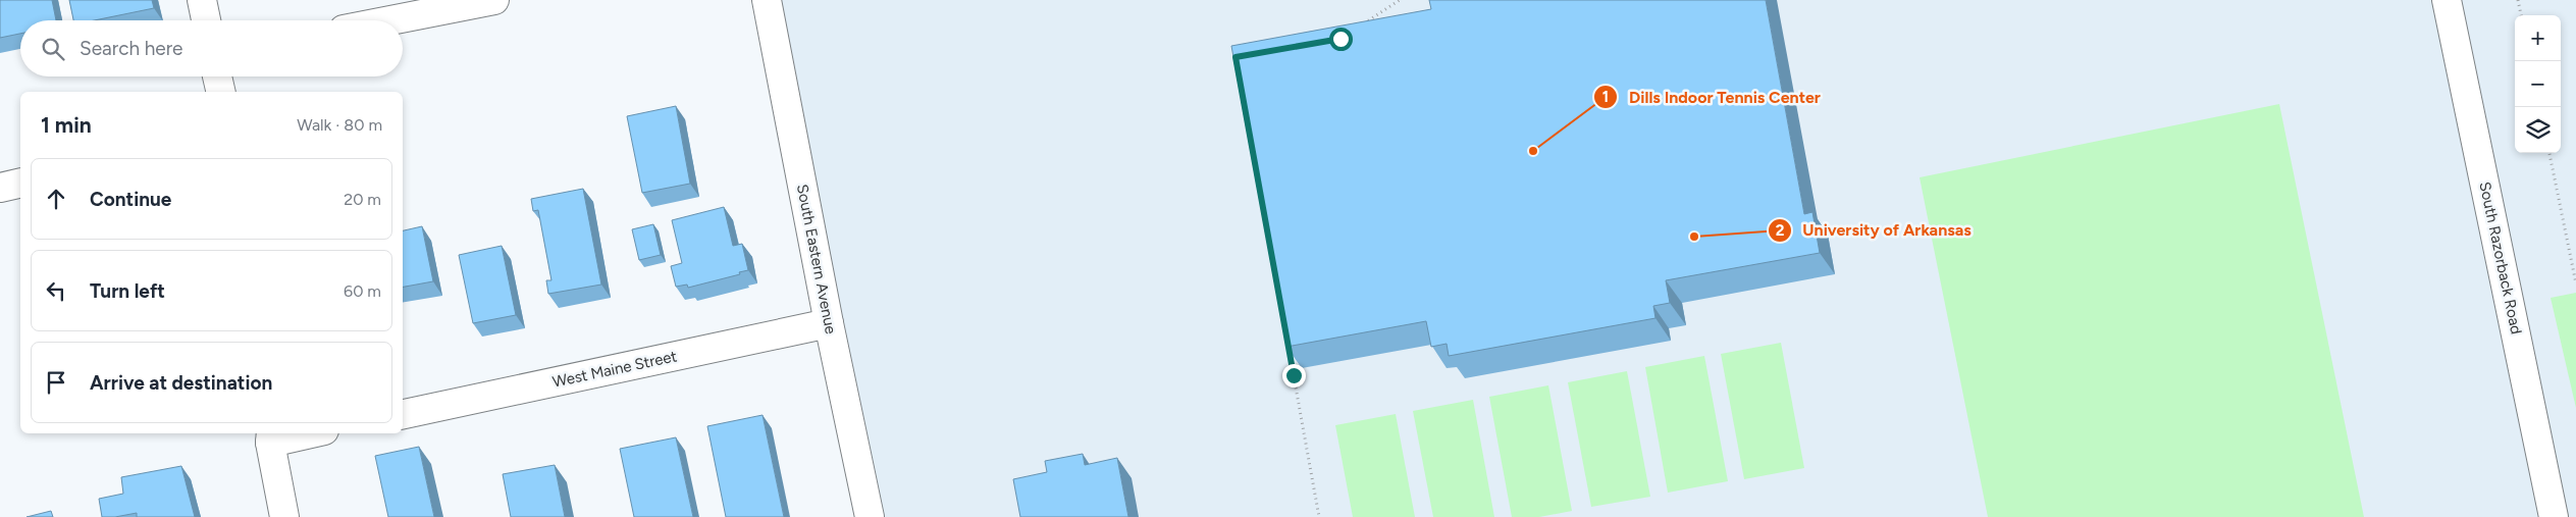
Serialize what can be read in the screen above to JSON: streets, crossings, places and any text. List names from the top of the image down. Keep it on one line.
{"streets":{"street":["South Razorback Road","South Eastern Avenue","West Maine Street"]},"crossings":[["South Eastern Avenue","West Maine Street"]],"places":["Dills Indoor Tennis Center","University of Arkansas"],"page":{"map_buttons":["+","−"],"search":"Search here","heading":["1 min","Walk · 80 m"],"list":[["Continue","20 m"],["Turn left","60 m"],"Arrive at destination"]}}
